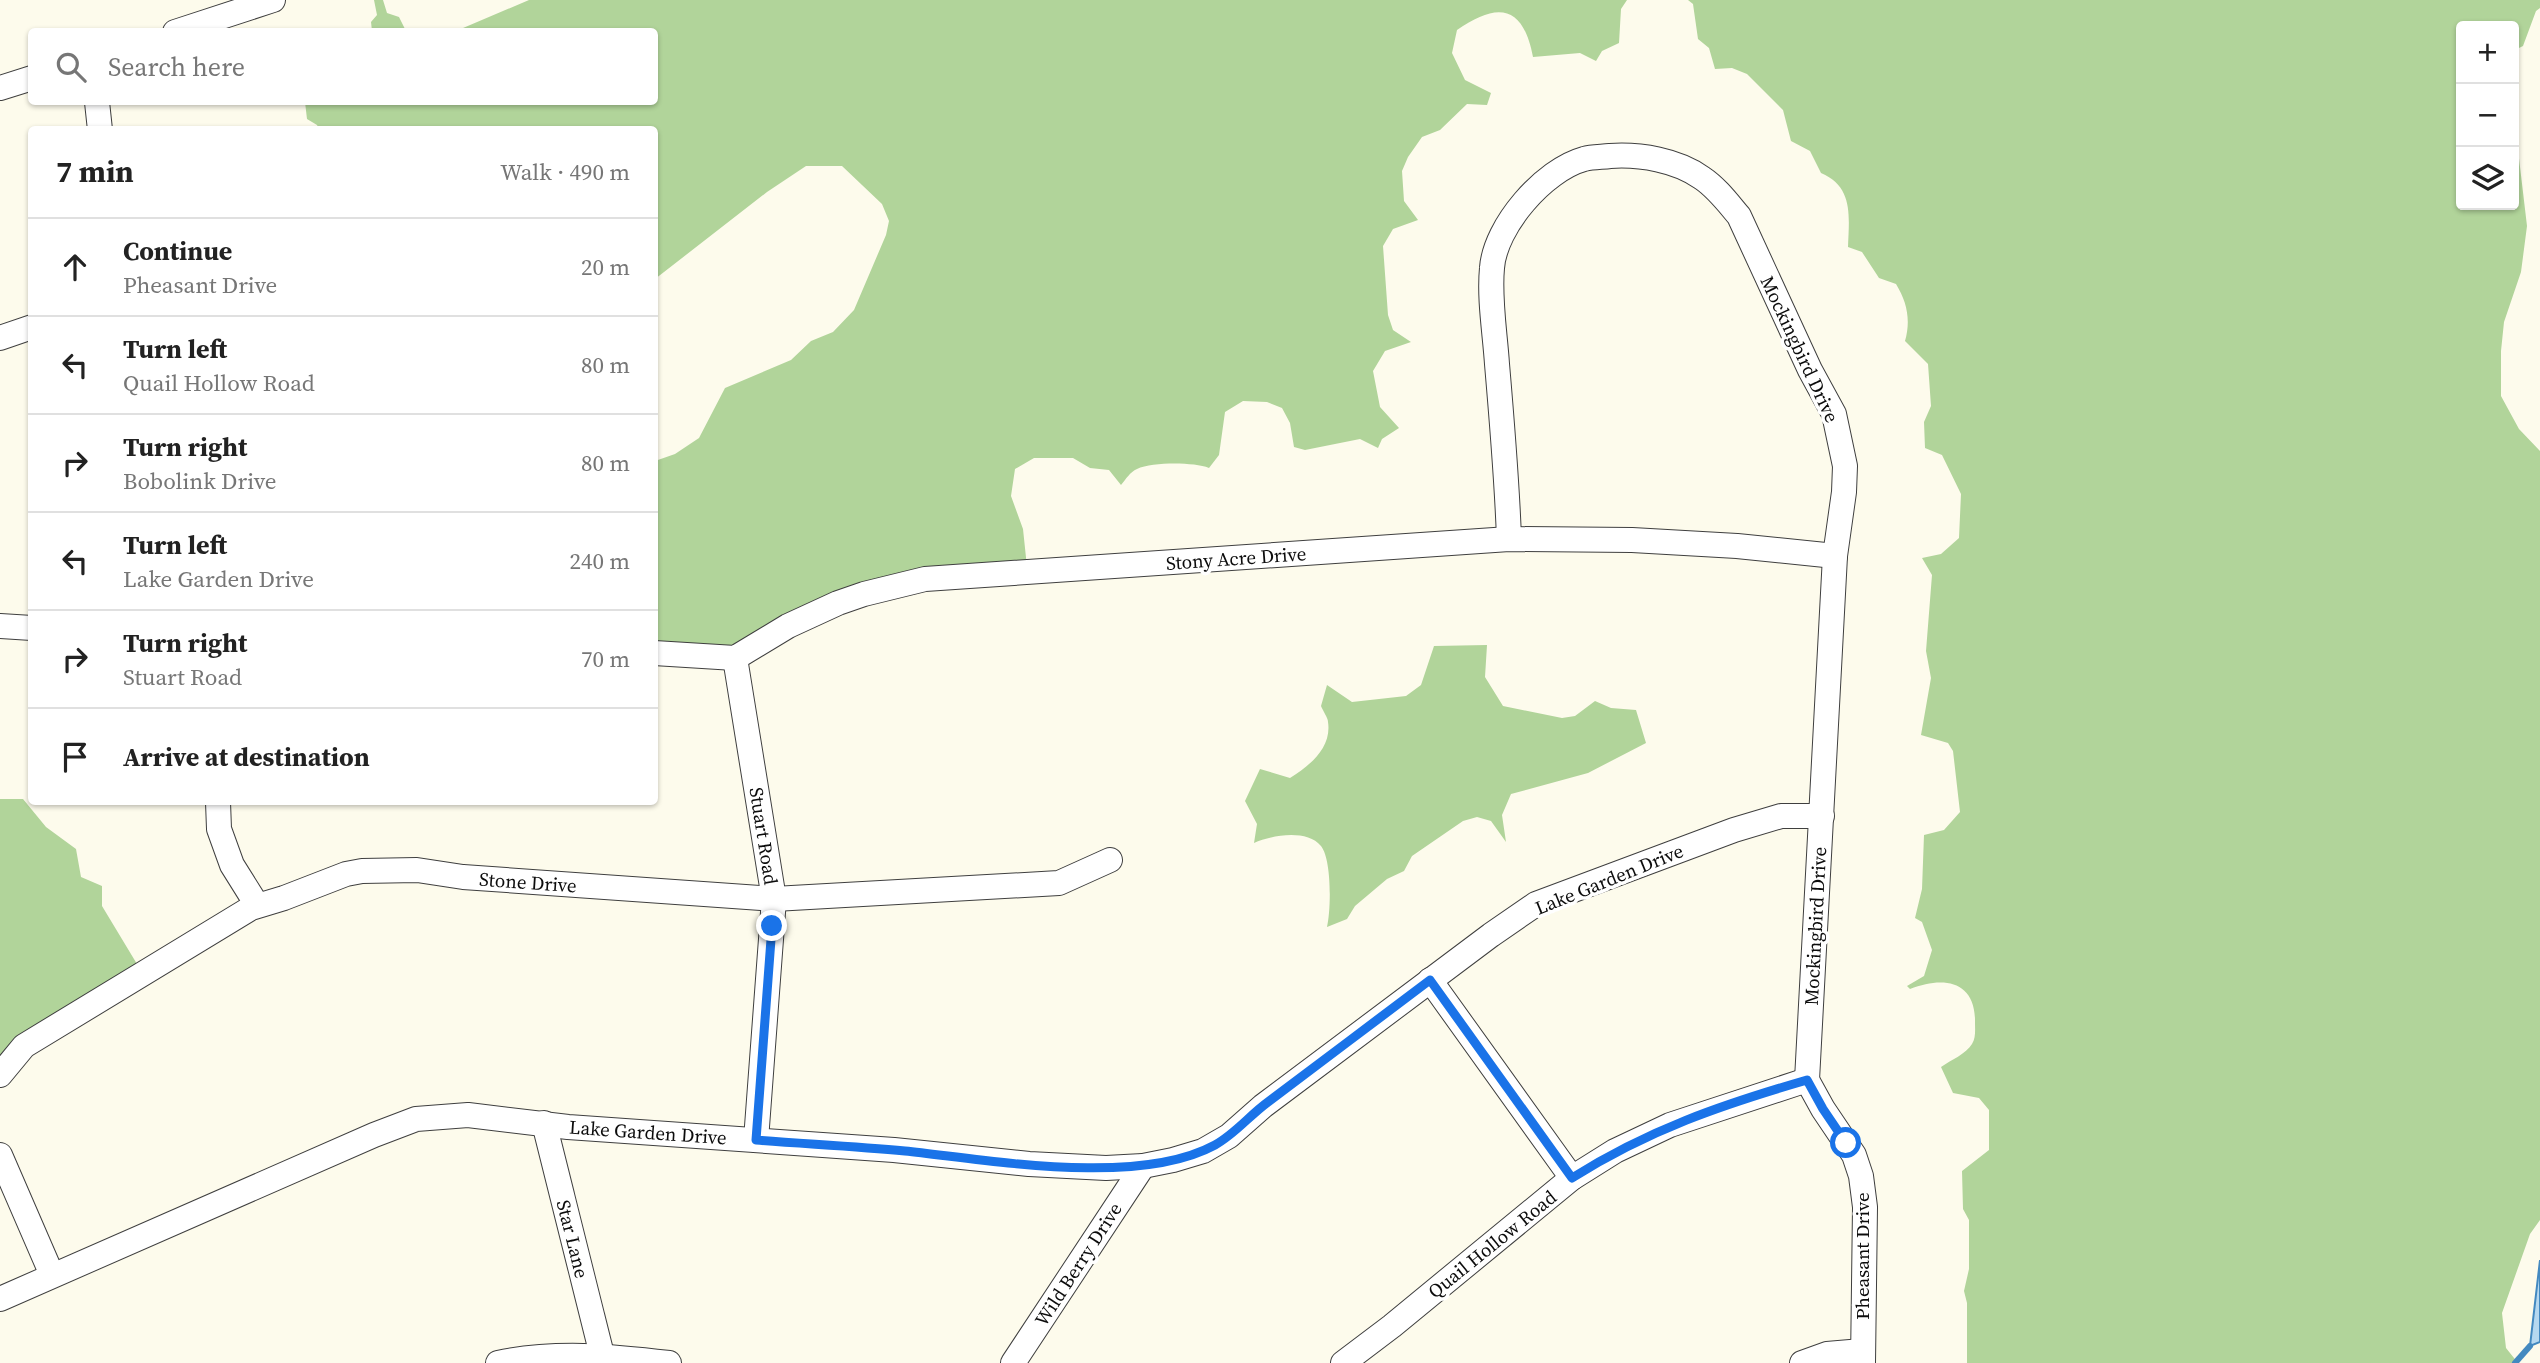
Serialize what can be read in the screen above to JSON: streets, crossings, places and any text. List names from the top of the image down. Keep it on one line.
{"streets":{"street":["Mockingbird Drive","Stony Acre Drive","Stuart Road","Lake Garden Drive","Stone Drive","Star Lane","Quail Hollow Road","Pheasant Drive","Wild Berry Drive"]},"crossings":[["Mockingbird Drive","Stony Acre Drive"],["Mockingbird Drive","Lake Garden Drive"],["Mockingbird Drive","Quail Hollow Road"],["Mockingbird Drive","Pheasant Drive"],["Stony Acre Drive","Stuart Road"],["Stuart Road","Lake Garden Drive"],["Stuart Road","Stone Drive"],["Lake Garden Drive","Star Lane"],["Lake Garden Drive","Wild Berry Drive"],["Quail Hollow Road","Pheasant Drive"]],"page":{"map_buttons":["+","−"],"search":"Search here","heading":["7 min","Walk · 490 m"],"list":[["Continue","Pheasant Drive","20 m"],["Turn left","Quail Hollow Road","80 m"],["Turn right","Bobolink Drive","80 m"],["Turn left","Lake Garden Drive","240 m"],["Turn right","Stuart Road","70 m"],"Arrive at destination"]}}
